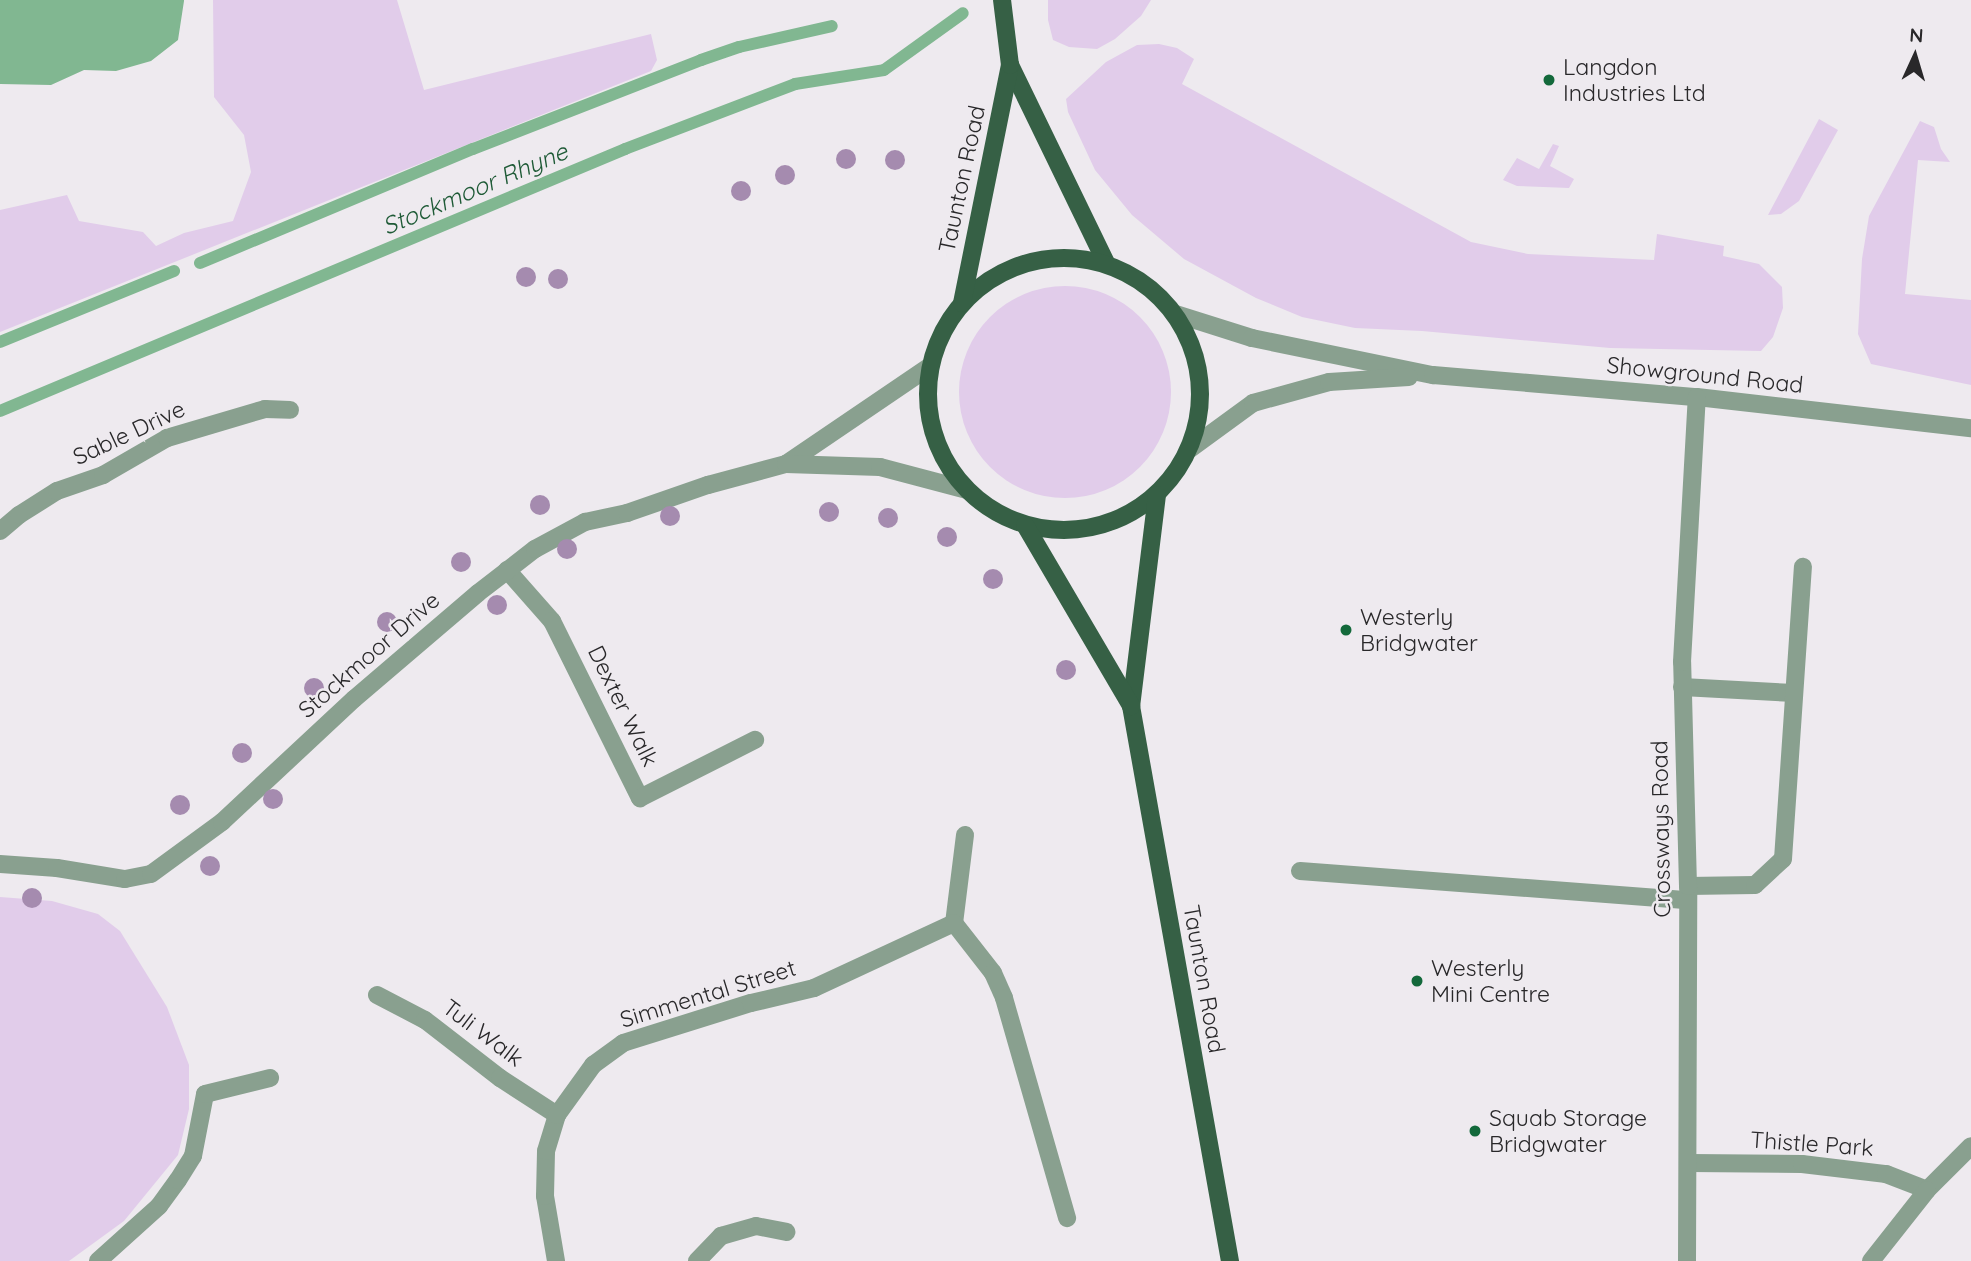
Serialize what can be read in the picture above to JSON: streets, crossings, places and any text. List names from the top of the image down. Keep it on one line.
{"streets":{"main road":["Taunton Road"],"street":["Showground Road","Sable Drive","Stockmoor Drive","Dexter Walk","Crossways Road","Simmental Street","Tuli Walk","Thistle Park"]},"crossings":[["Showground Road","Crossways Road"],["Stockmoor Drive","Dexter Walk"],["Crossways Road","Thistle Park"],["Simmental Street","Tuli Walk"]],"water":["Stockmoor Rhyne"],"places":["Langdon Industries Ltd","Westerly Bridgwater","Westerly Mini Centre","Squab Storage Bridgwater"],"north":"top"}
